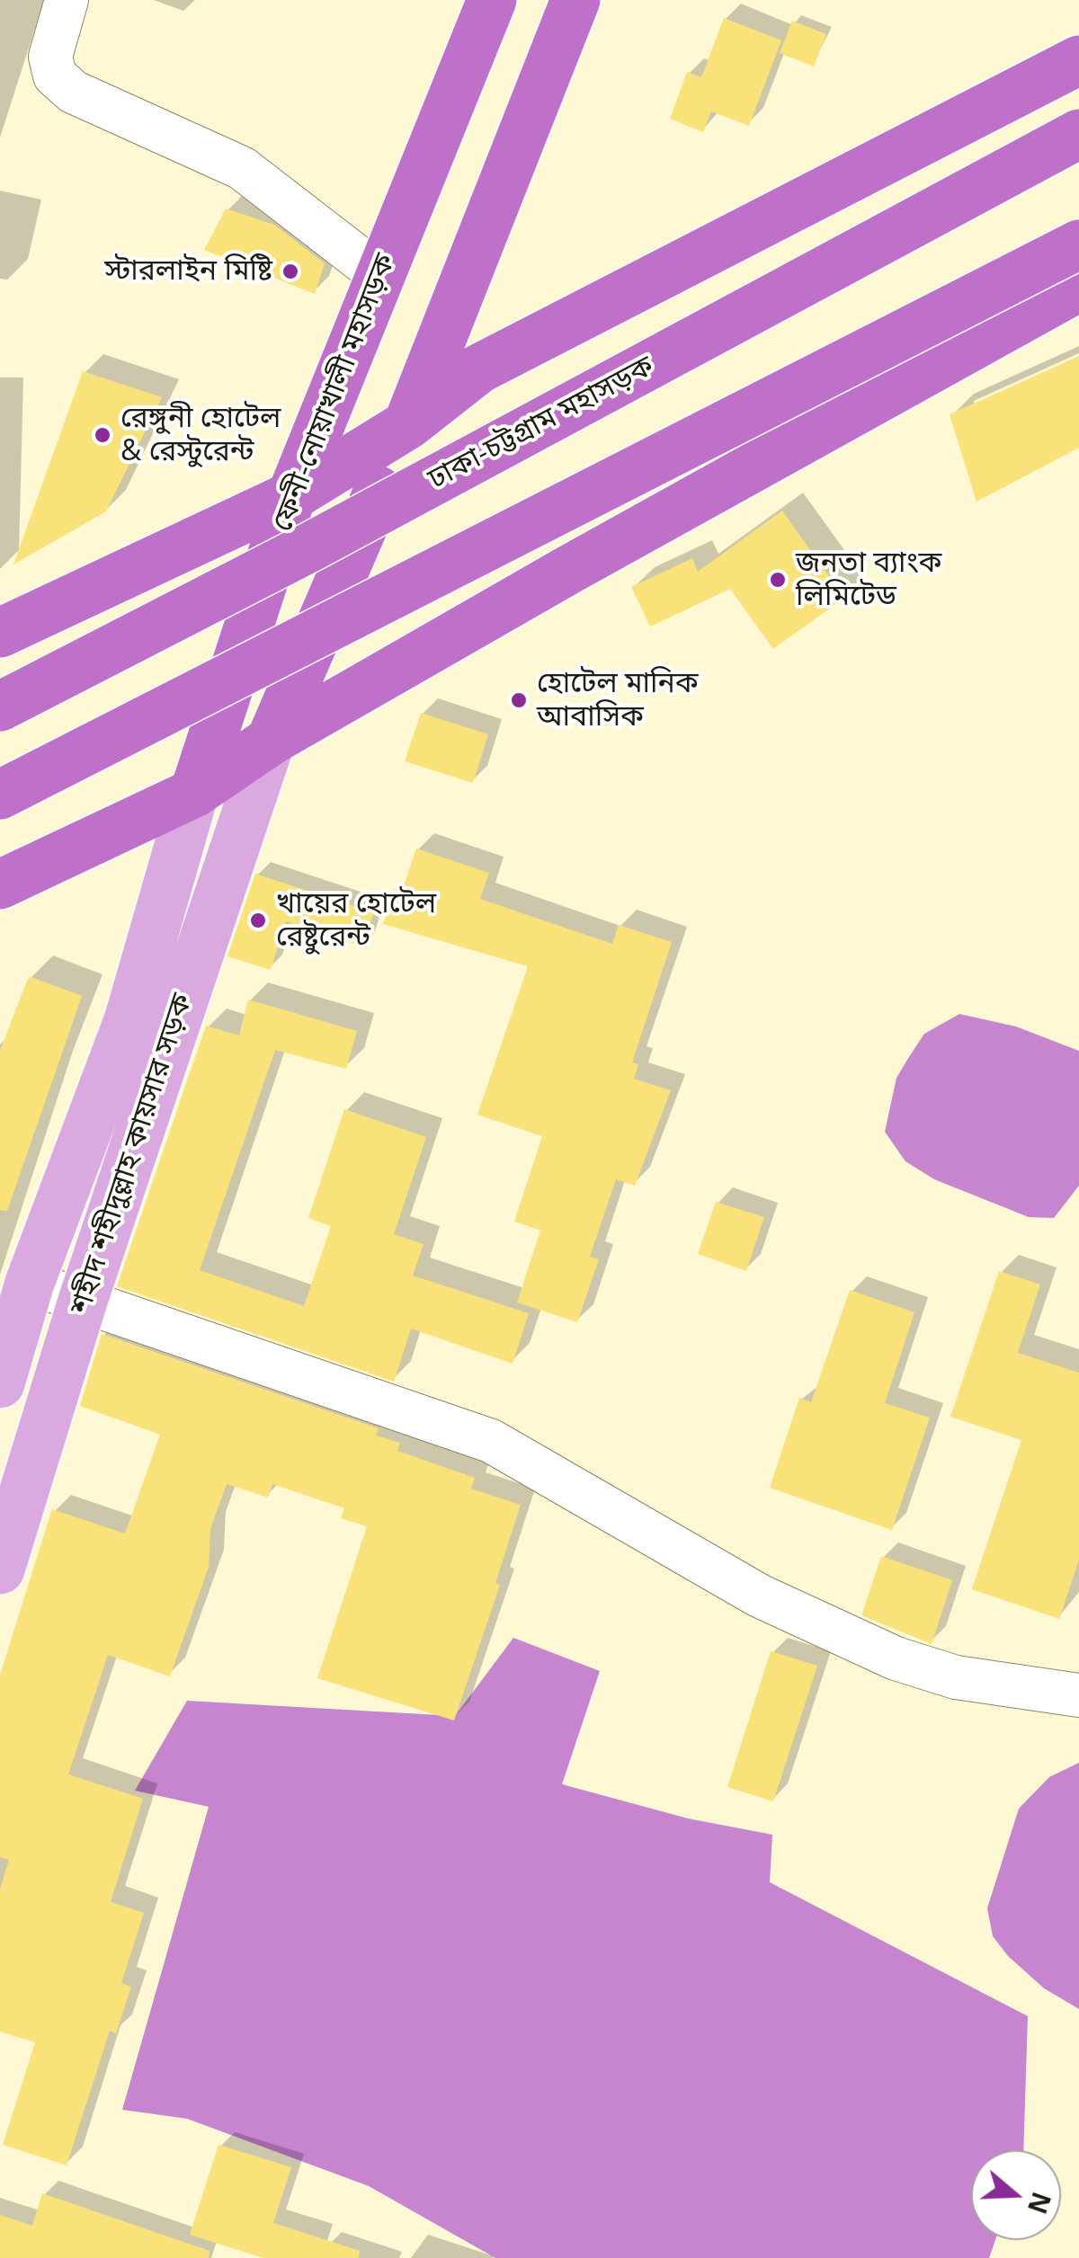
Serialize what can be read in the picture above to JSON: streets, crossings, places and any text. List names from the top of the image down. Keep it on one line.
{"streets":{"highway":["ফেনী-নোয়াখালী মহাসড়ক","ঢাকা-চট্টগ্রাম মহাসড়ক"],"main road":["শহীদ শহীদুল্লাহ কায়সার সড়ক"]},"crossings":[["ফেনী-নোয়াখালী মহাসড়ক","শহীদ শহীদুল্লাহ কায়সার সড়ক"]],"places":["স্টারলাইন মিষ্টি","রেঙ্গুনী হোটেল & রেস্টুরেন্ট","জনতা ব্যাংক লিমিটেড","হোটেল মানিক আবাসিক","খায়ের হোটেল রেষ্টুরেন্ট"],"north":"right"}
